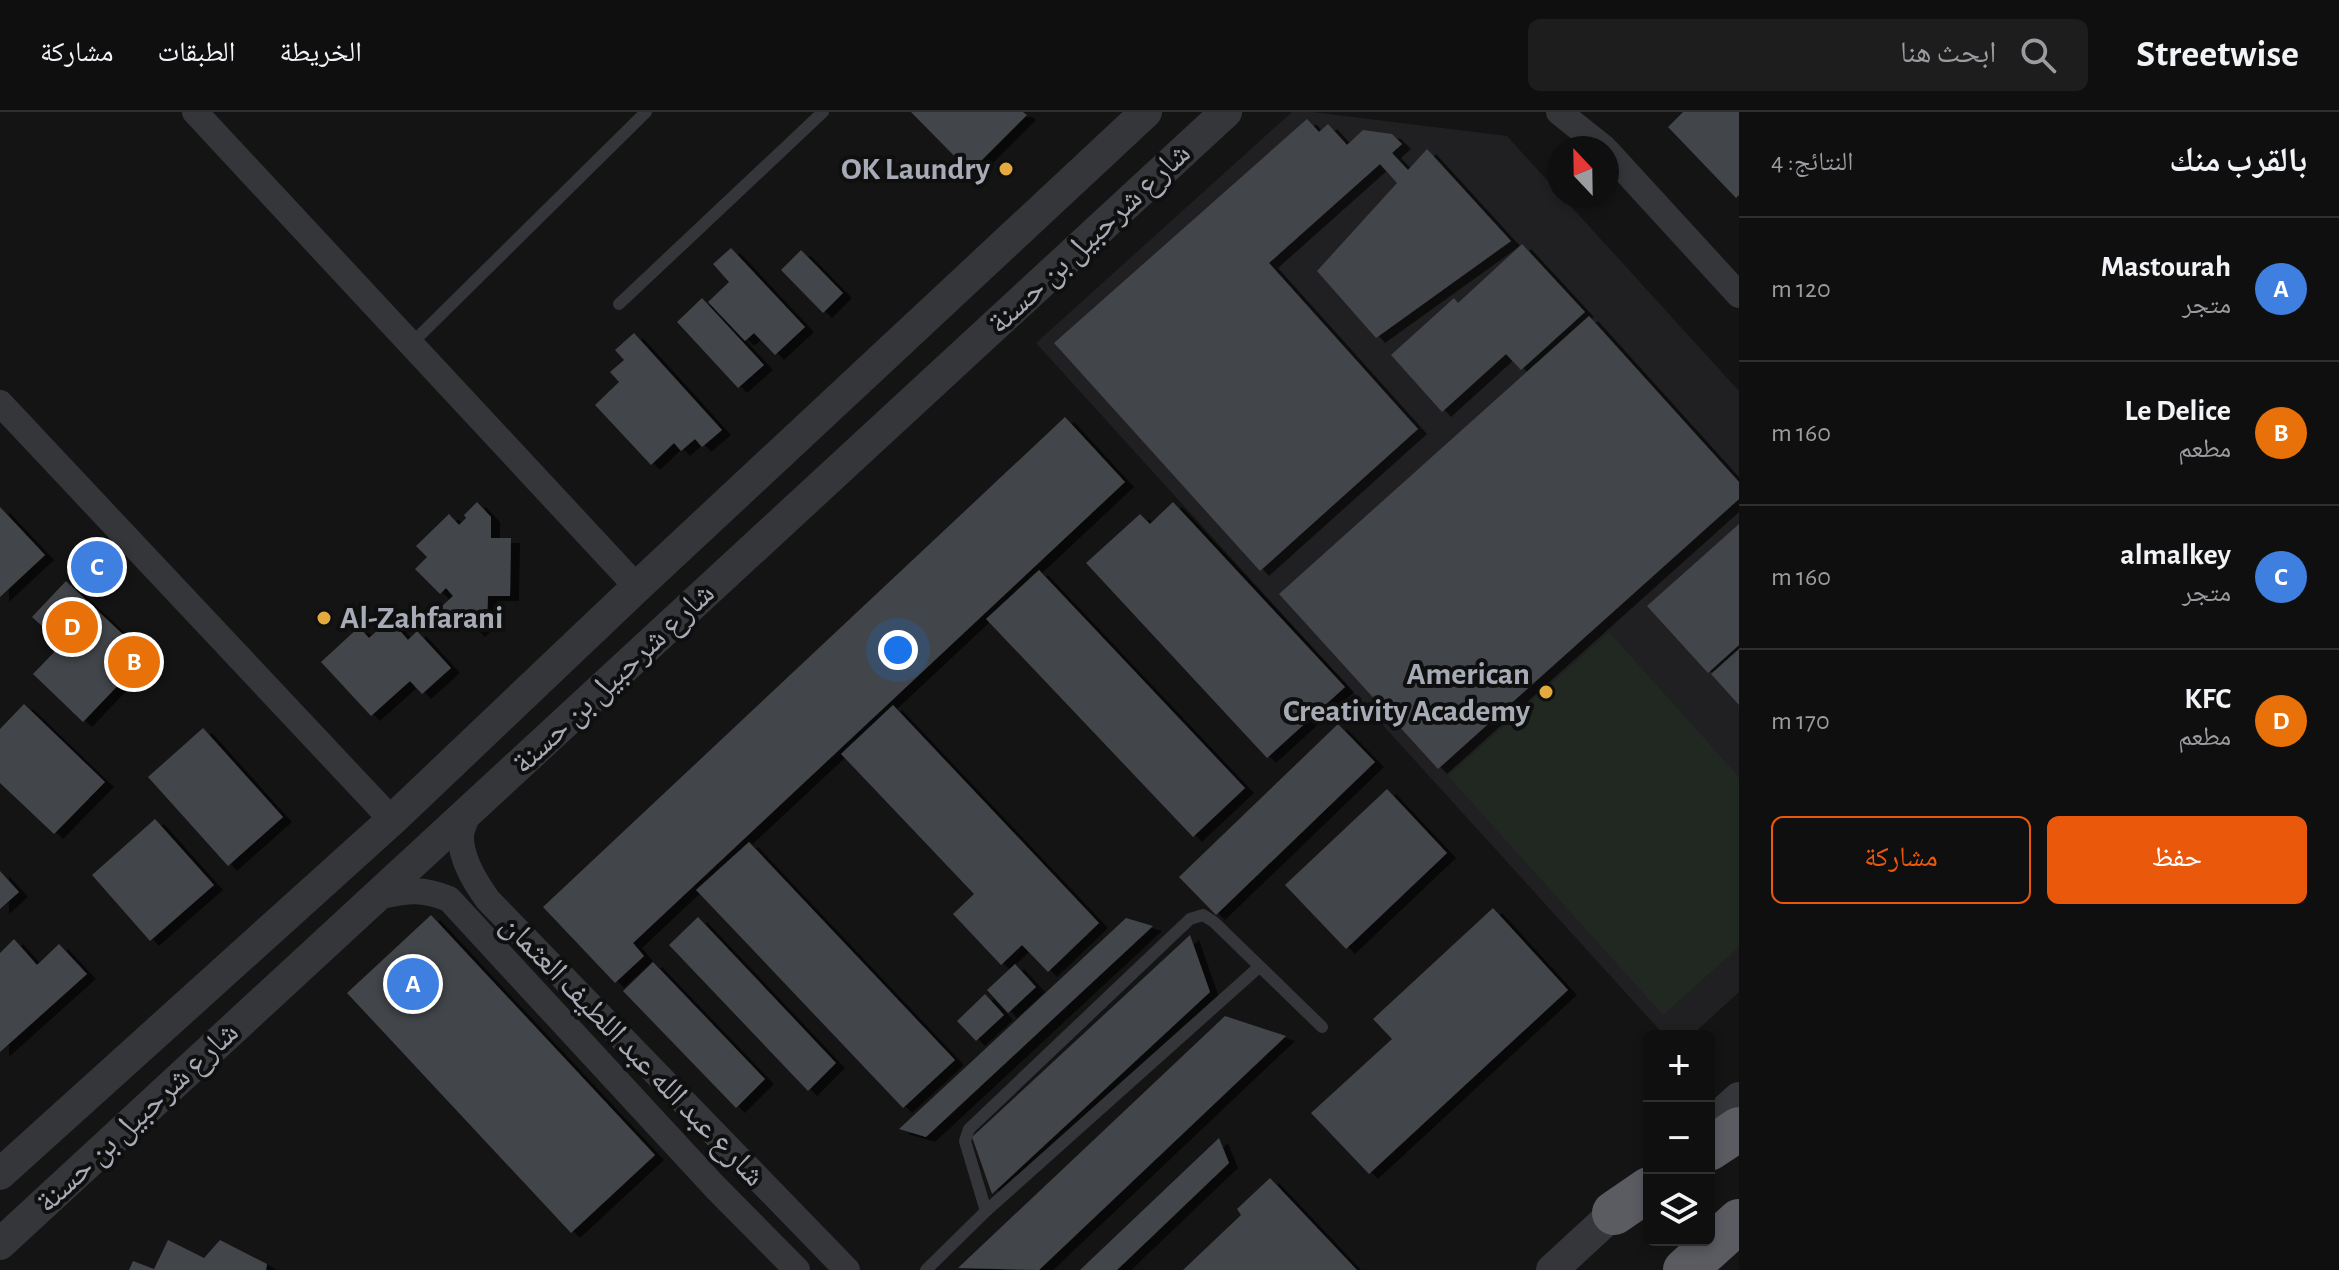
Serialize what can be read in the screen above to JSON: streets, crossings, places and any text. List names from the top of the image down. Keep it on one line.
{"streets":{"street":["شارع شرحبيل بن حسنة","شارع عبد الله عبد اللطيف العثمان"]},"crossings":[["شارع شرحبيل بن حسنة","شارع عبد الله عبد اللطيف العثمان"]],"places":["OK Laundry","Al-Zahfarani","American Creativity Academy"],"north":"top","page":{"header":"Streetwise","search":"ابحث هنا","nav":["الخريطة","الطبقات","مشاركة"],"heading":["بالقرب منك","النتائج: 4"],"list":[{"mark":"A","name":"Mastourah","note":"متجر","value":"120 m"},{"mark":"B","name":"Le Delice","note":"مطعم","value":"160 m"},{"mark":"C","name":"almalkey","note":"متجر","value":"160 m"},{"mark":"D","name":"KFC","note":"مطعم","value":"170 m"}],"pins":["C","D","B","A"],"buttons":["حفظ","مشاركة"],"map_buttons":["+","−"]}}
